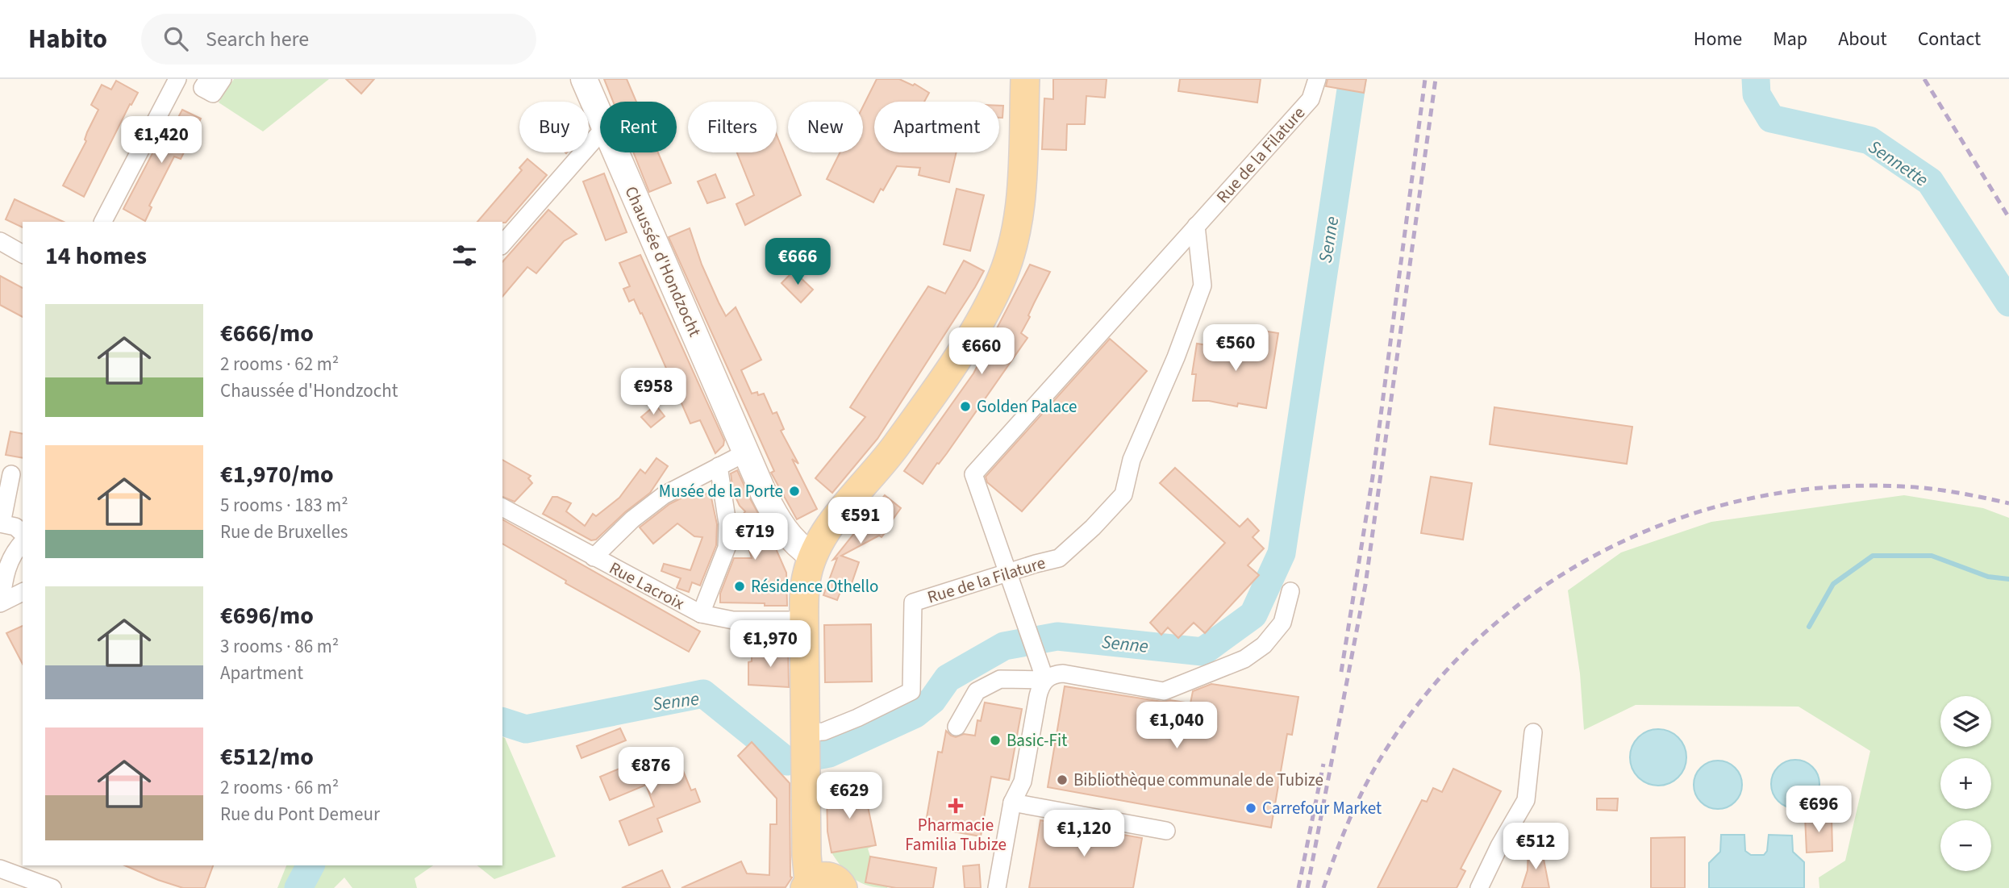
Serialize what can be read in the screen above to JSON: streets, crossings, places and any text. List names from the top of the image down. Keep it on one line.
{"streets":{"main road":["Chaussée d'Hondzocht"],"street":["Rue de la Filature","Rue Lacroix"]},"water":["Sennette","Senne"],"places":{"other":["Golden Palace","Musée de la Porte","Résidence Othello","Basic-Fit","Bibliothèque communale de Tubize","Carrefour Market"],"health":["Pharmacie Familia Tubize"]},"page":{"header":"Habito","search":"Search here","nav":["Home","Map","About","Contact"],"chip":["Buy","Rent","Filters","New","Apartment"],"price":["€1,420","€666","€560","€660","€958","€591","€719","€1,970","€1,040","€876","€629","€696","€1,120","€512"],"heading":"14 homes","list":[{"name":"€666/mo","note":"2 rooms · 62 m² · Chaussée d'Hondzocht"},{"name":"€1,970/mo","note":"5 rooms · 183 m² · Rue de Bruxelles"},{"name":"€696/mo","note":"3 rooms · 86 m² · Apartment"},{"name":"€512/mo","note":"2 rooms · 66 m² · Rue du Pont Demeur"}],"map_buttons":["+","−"]}}
